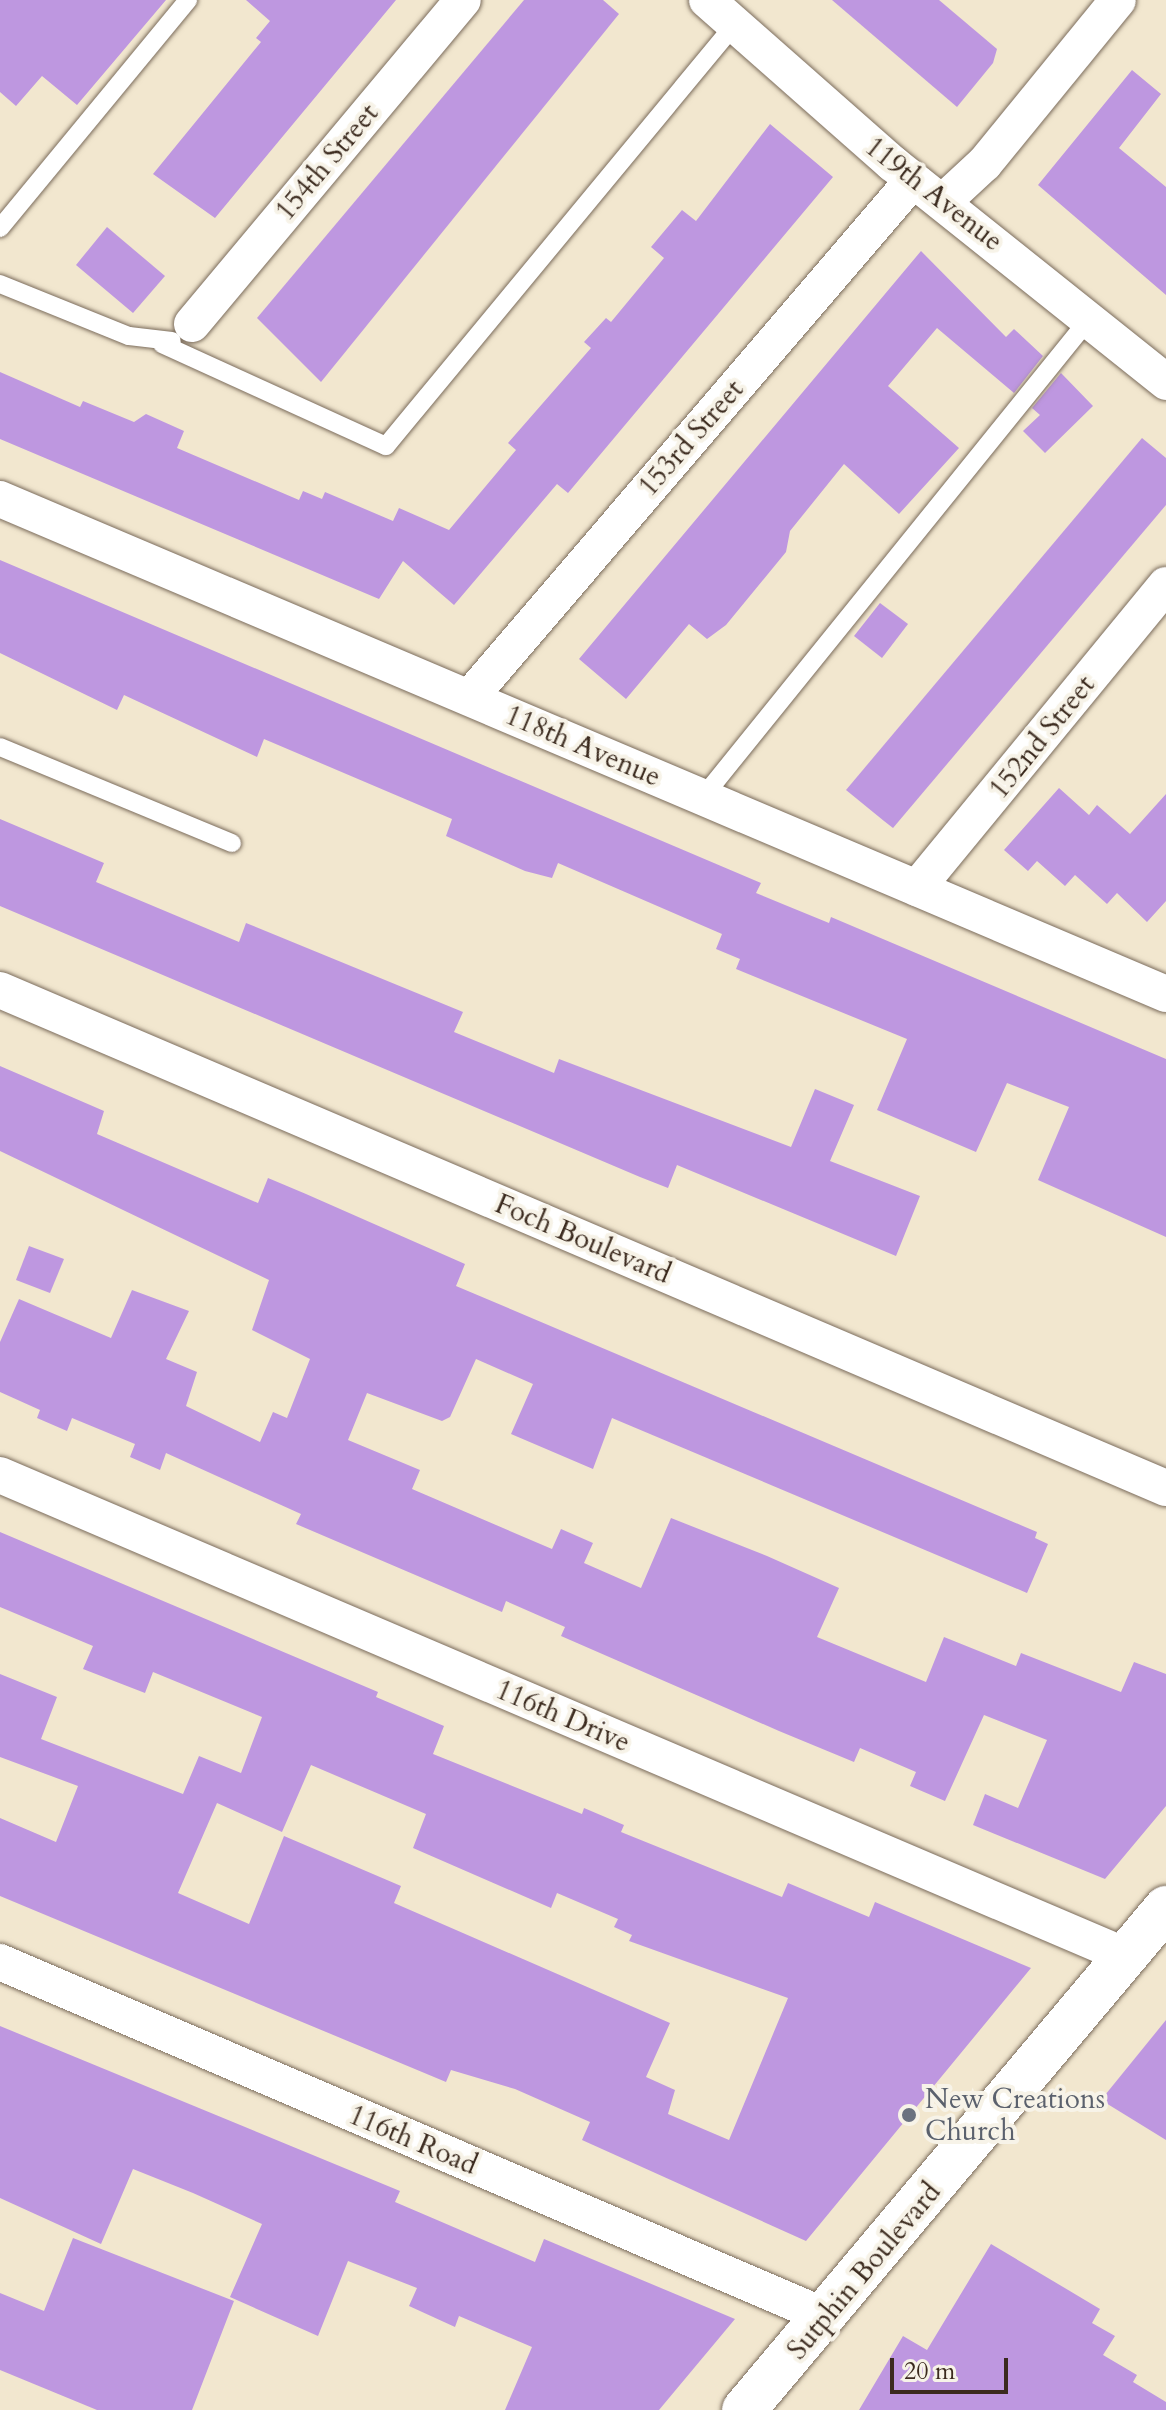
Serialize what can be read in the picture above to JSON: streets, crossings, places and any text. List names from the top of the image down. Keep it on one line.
{"streets":{"main road":["Sutphin Boulevard"],"street":["154th Street","119th Avenue","153rd Street","152nd Street","118th Avenue","Foch Boulevard","116th Drive","116th Road"]},"crossings":[["119th Avenue","153rd Street"],["153rd Street","118th Avenue"],["152nd Street","118th Avenue"],["116th Drive","Sutphin Boulevard"],["116th Road","Sutphin Boulevard"]],"places":["New Creations Church"],"scale_bar":"20 m"}
